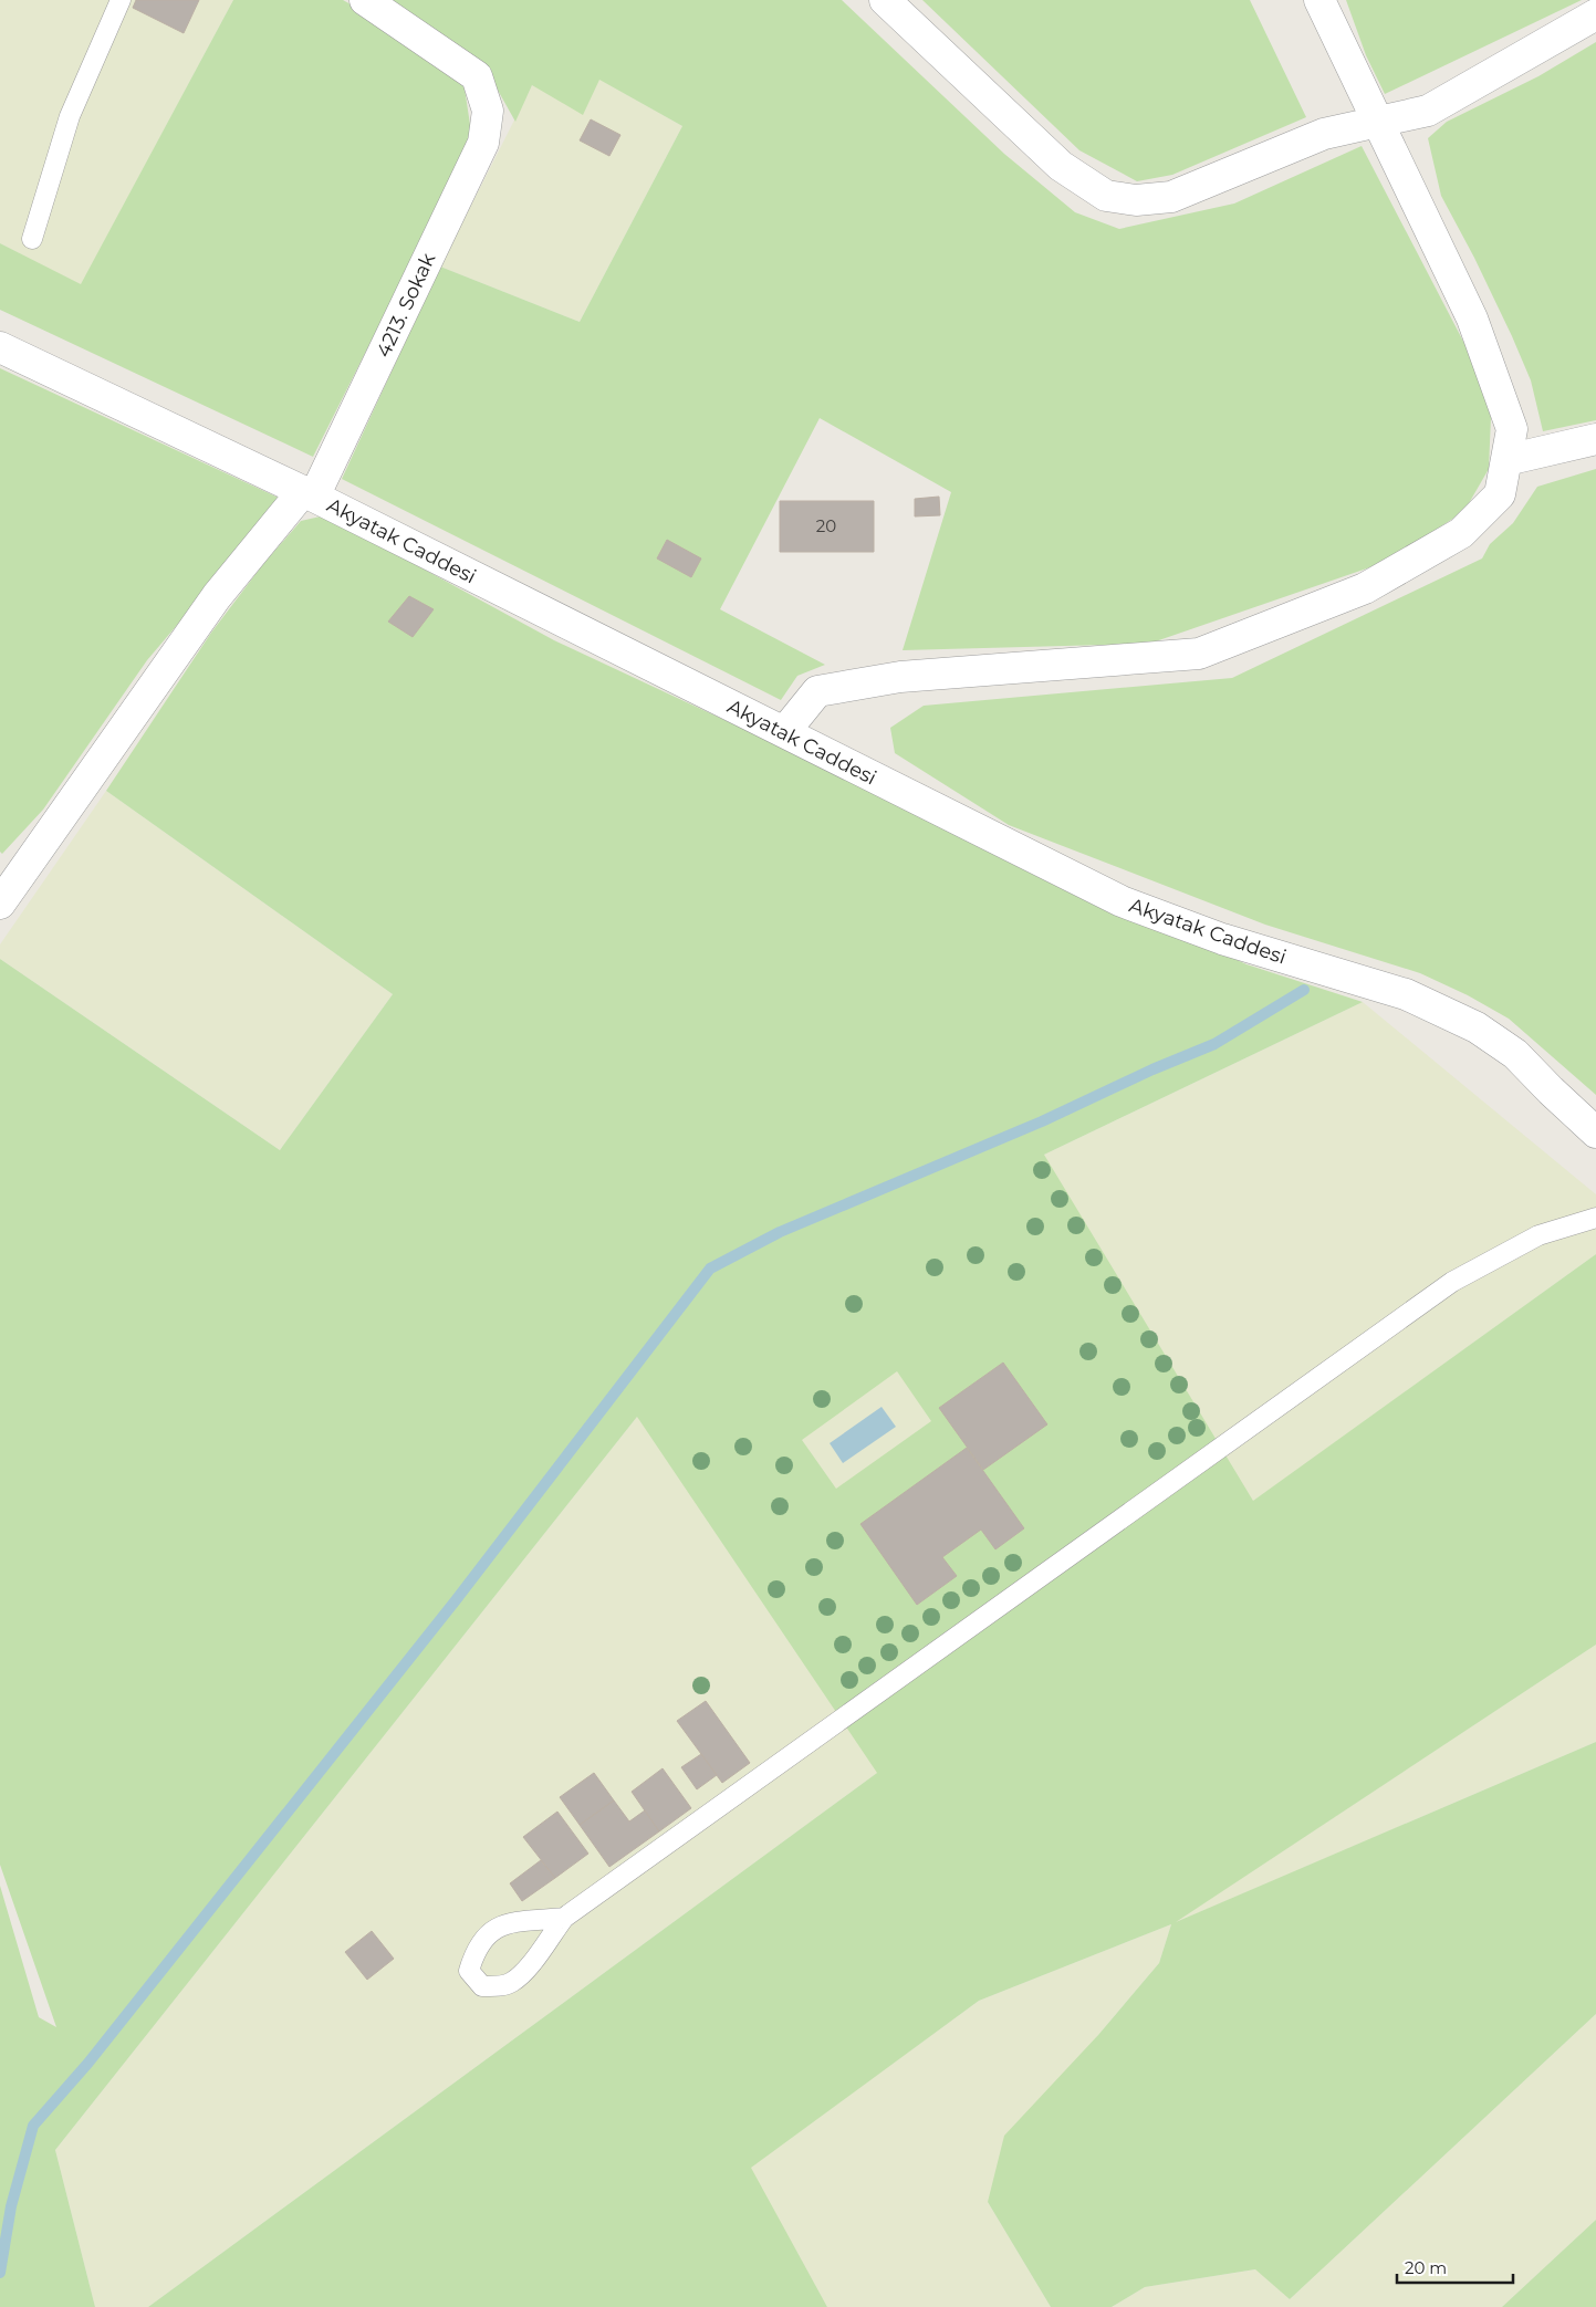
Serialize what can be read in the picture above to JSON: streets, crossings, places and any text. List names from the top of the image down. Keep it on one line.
{"streets":{"street":["4213. Sokak","Akyatak Caddesi"]},"crossings":[["4213. Sokak","Akyatak Caddesi"]],"house_numbers":["20"],"scale_bar":"20 m"}
